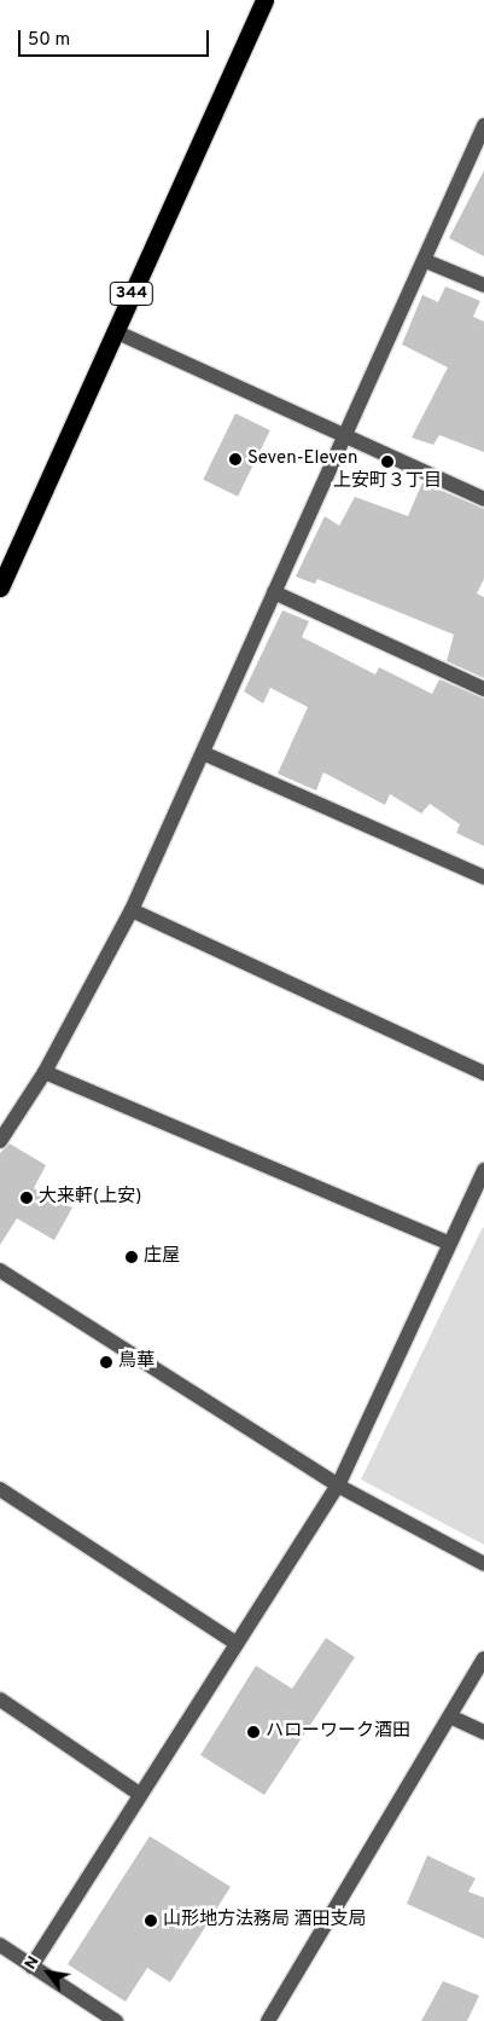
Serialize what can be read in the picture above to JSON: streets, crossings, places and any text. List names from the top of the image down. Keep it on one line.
{"streets":{"highway":["344"]},"places":["Seven-Eleven","上安町３丁目","大来軒(上安)","庄屋","鳥華","ハローワーク酒田","山形地方法務局 酒田支局"],"scale_bar":"50 m","north":"top left"}
